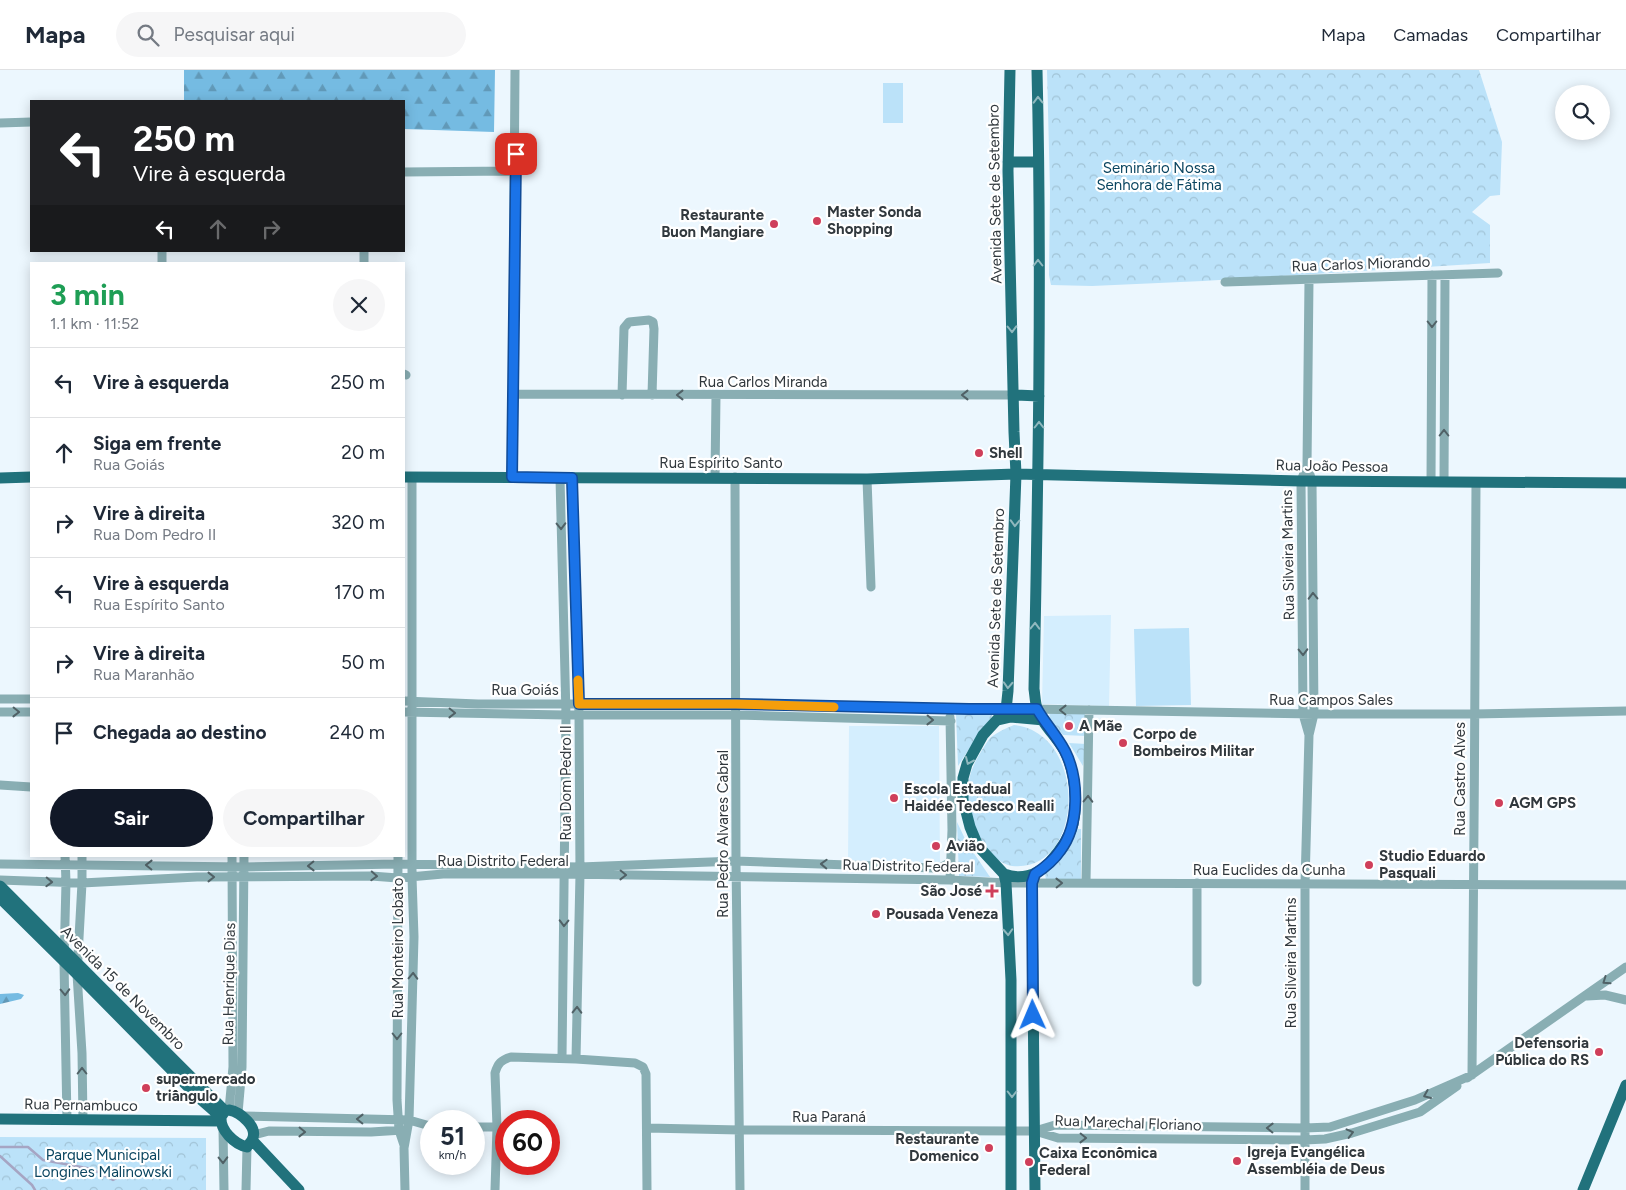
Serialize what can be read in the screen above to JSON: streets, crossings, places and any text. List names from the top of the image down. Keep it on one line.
{"streets":{"main road":["Avenida Sete de Setembro","Rua Espírito Santo","Rua João Pessoa","Avenida 15 de Novembro","Rua Pernambuco"],"street":["Rua Carlos Miorando","Rua Carlos Miranda","Rua Silveira Martins","Rua Goiás","Rua Campos Sales","Rua Castro Alves","Rua Dom Pedro II","Rua Pedro Alvares Cabral","Rua Distrito Federal","Rua Euclides da Cunha","Rua Monteiro Lobato","Rua Henrique Dias","Rua Paraná","Rua Marechal Floriano"]},"crossings":[["Avenida Sete de Setembro","Rua Carlos Miranda"],["Avenida Sete de Setembro","Rua Espírito Santo"],["Avenida Sete de Setembro","Rua Goiás"],["Avenida Sete de Setembro","Rua Distrito Federal"],["Avenida Sete de Setembro","Rua Euclides da Cunha"],["Rua Carlos Miorando","Rua Silveira Martins"],["Rua Espírito Santo","Rua João Pessoa"],["Rua Espírito Santo","Rua Dom Pedro II"],["Rua Espírito Santo","Rua Pedro Alvares Cabral"],["Rua Espírito Santo","Rua Monteiro Lobato"],["Rua João Pessoa","Rua Silveira Martins"],["Rua João Pessoa","Rua Castro Alves"],["Rua Silveira Martins","Rua Campos Sales"],["Rua Silveira Martins","Rua Euclides da Cunha"],["Rua Silveira Martins","Rua Marechal Floriano"],["Rua Goiás","Rua Campos Sales"],["Rua Goiás","Rua Dom Pedro II"],["Rua Goiás","Rua Pedro Alvares Cabral"],["Rua Goiás","Rua Monteiro Lobato"],["Rua Campos Sales","Rua Castro Alves"],["Rua Castro Alves","Rua Euclides da Cunha"],["Rua Castro Alves","Rua Marechal Floriano"],["Rua Dom Pedro II","Rua Distrito Federal"],["Rua Pedro Alvares Cabral","Rua Distrito Federal"],["Rua Pedro Alvares Cabral","Rua Paraná"],["Rua Distrito Federal","Rua Euclides da Cunha"],["Rua Distrito Federal","Rua Monteiro Lobato"],["Rua Distrito Federal","Rua Henrique Dias"],["Rua Monteiro Lobato","Rua Pernambuco"],["Rua Henrique Dias","Avenida 15 de Novembro"],["Rua Henrique Dias","Rua Pernambuco"],["Avenida 15 de Novembro","Rua Pernambuco"],["Rua Paraná","Rua Marechal Floriano"]],"one_way":["Rua Carlos Miranda"],"parks":["Seminário Nossa Senhora de Fátima","Parque Municipal Longines Malinowski"],"places":{"other":["Master Sonda Shopping","Restaurante Buon Mangiare","Shell","A Mãe","Corpo de Bombeiros Militar","Escola Estadual Haidée Tedesco Realli","AGM GPS","Avião","Studio Eduardo Pasquali","Pousada Veneza","Defensoria Pública do RS","supermercado triângulo","Restaurante Domenico","Igreja Evangélica Assembléia de Deus","Caixa Econômica Federal"],"health":["São José"]},"page":{"header":"Mapa","search":"Pesquisar aqui","nav":["Mapa","Camadas","Compartilhar"],"turn":["250 m","Vire à esquerda"],"heading":["3 min","1.1 km · 11:52"],"list":[{"name":"Vire à esquerda","value":"250 m"},{"name":"Siga em frente","note":"Rua Goiás","value":"20 m"},{"name":"Vire à direita","note":"Rua Dom Pedro II","value":"320 m"},{"name":"Vire à esquerda","note":"Rua Espírito Santo","value":"170 m"},{"name":"Vire à direita","note":"Rua Maranhão","value":"50 m"},{"name":"Chegada ao destino","value":"240 m"}],"buttons":["Sair","Compartilhar"],"speed":"51 km/h","limit":"60"}}
